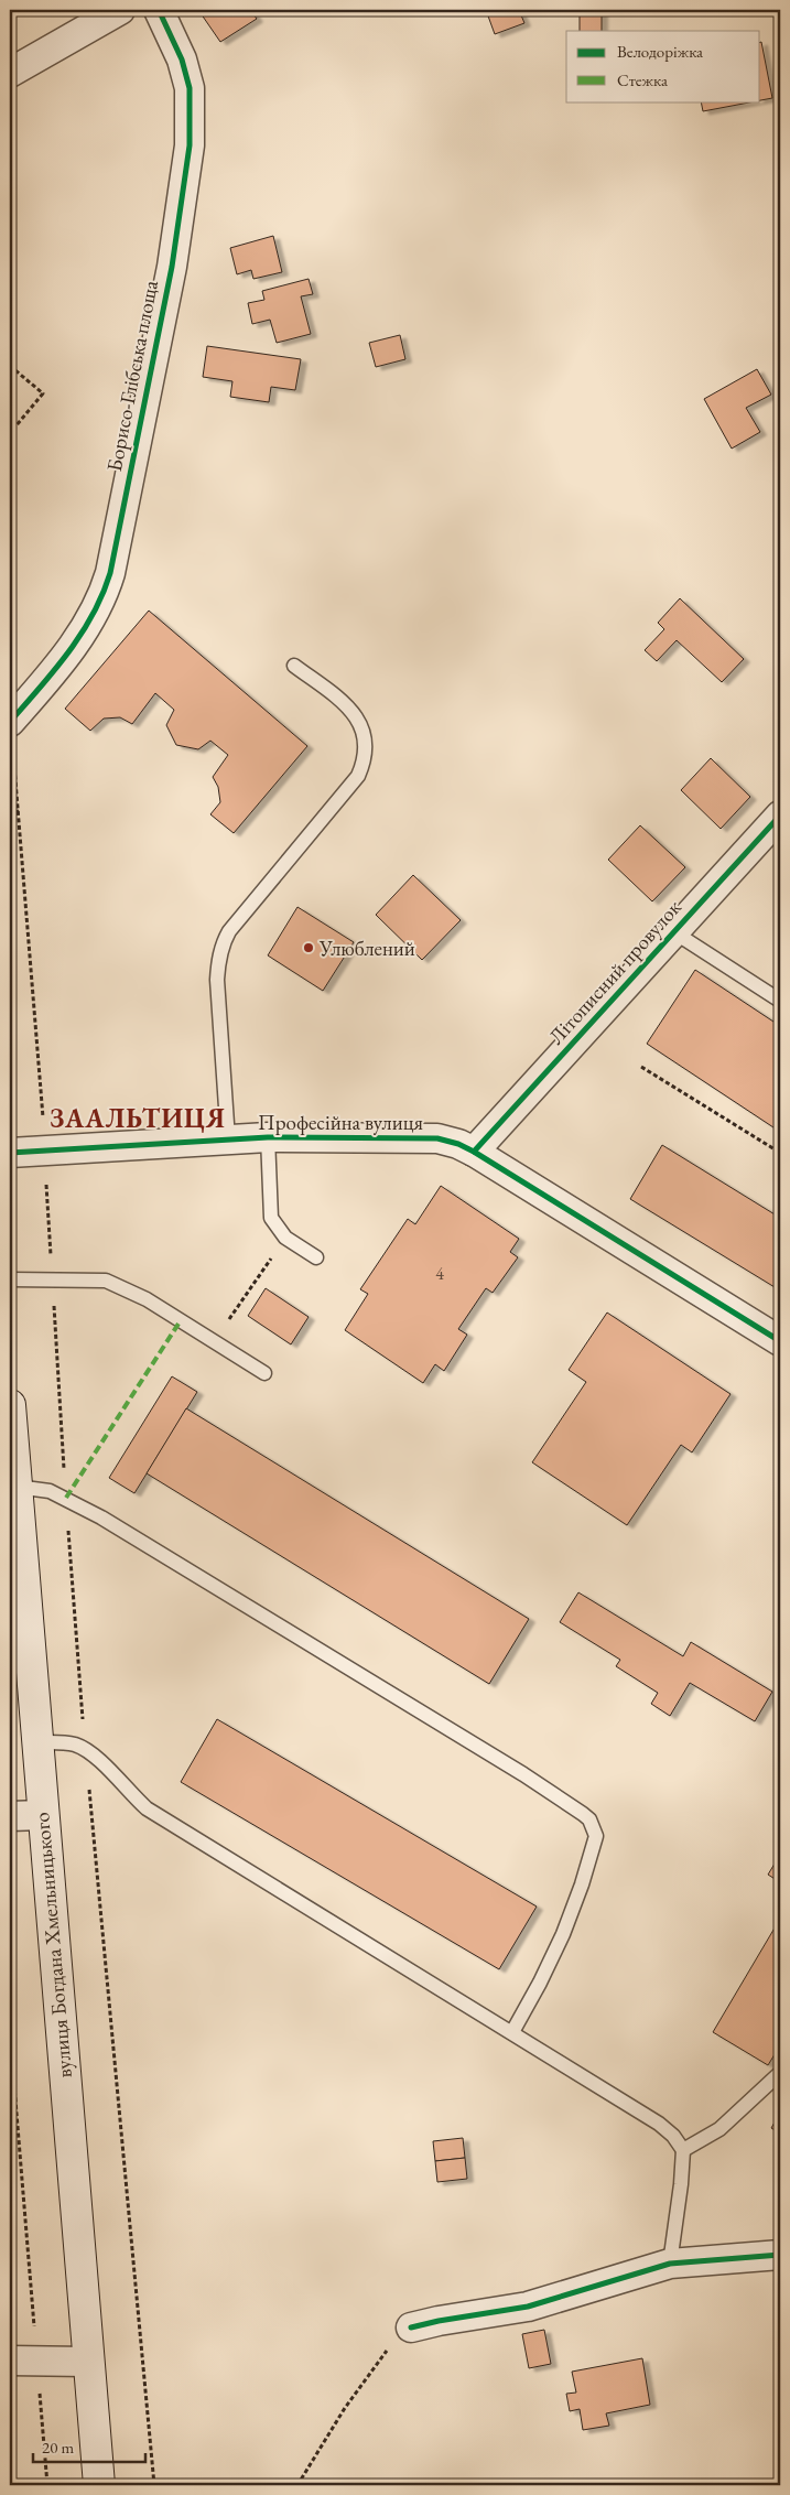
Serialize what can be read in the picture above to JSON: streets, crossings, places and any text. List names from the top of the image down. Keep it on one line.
{"streets":{"main road":["вулиця Богдана Хмельницького"],"street":["Борисо-Глібська площа","Літописний провулок","Професійна вулиця"]},"crossings":[["Літописний провулок","Професійна вулиця"]],"districts":["ЗААЛЬТИЦЯ"],"places":["Улюблений"],"house_numbers":["4"],"legend":["Велодоріжка","Стежка"],"scale_bar":"20 m"}
